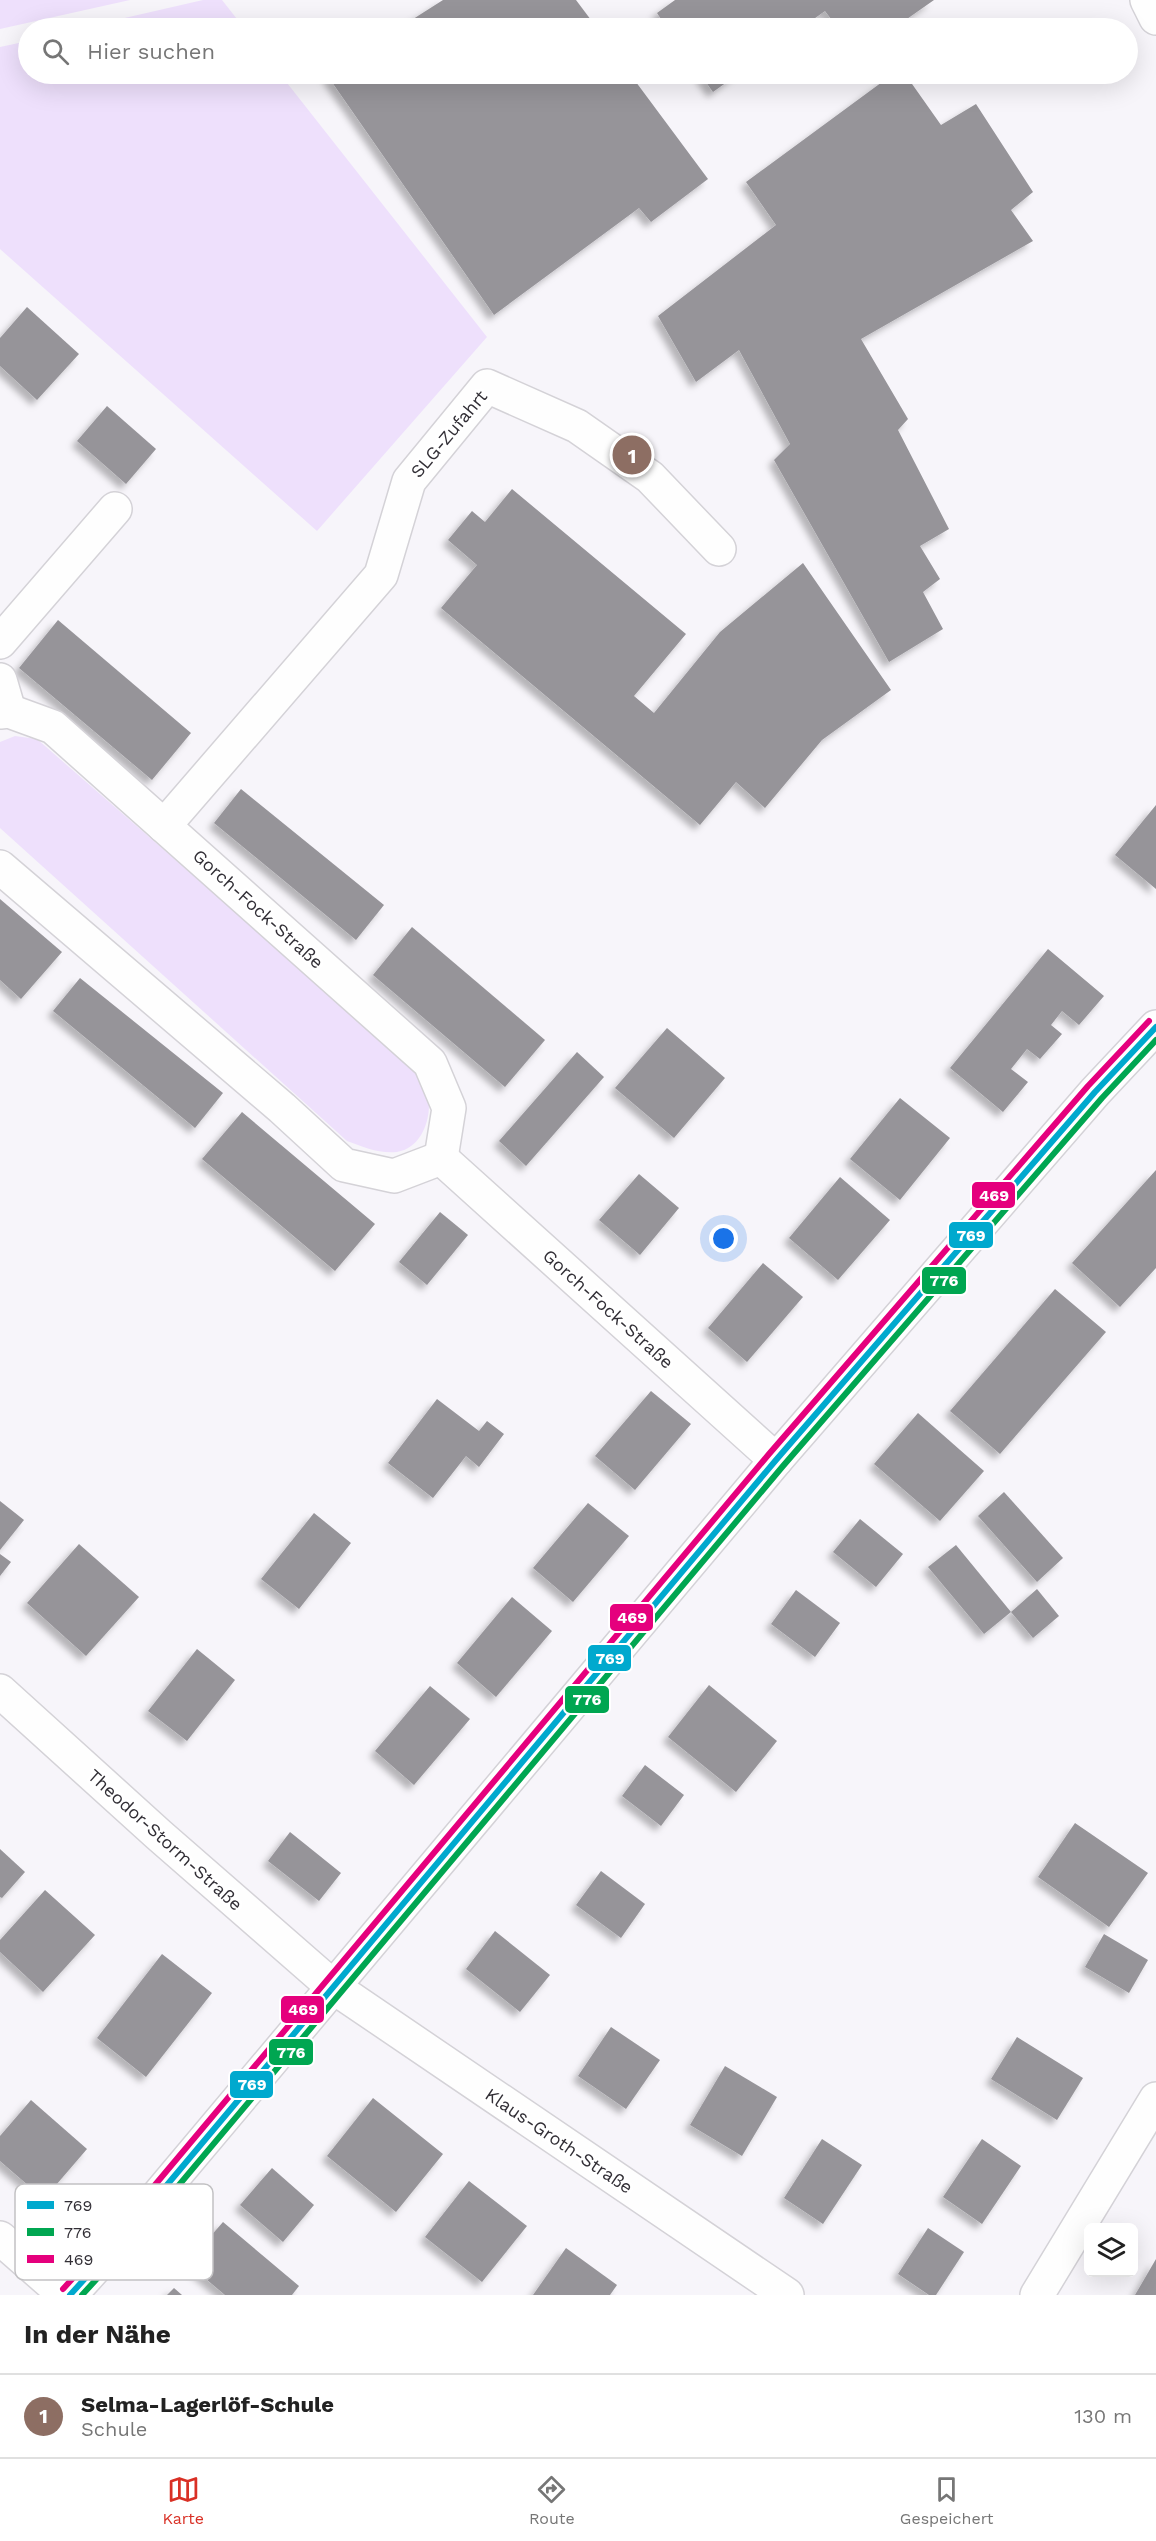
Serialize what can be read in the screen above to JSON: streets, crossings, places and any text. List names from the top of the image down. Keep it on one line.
{"streets":{"street":["SLG-Zufahrt","Gorch-Fock-Straße","Theodor-Storm-Straße","Klaus-Groth-Straße"]},"crossings":[["SLG-Zufahrt","Gorch-Fock-Straße"],["Theodor-Storm-Straße","Klaus-Groth-Straße"]],"lines":["transit line 469","transit line 769","transit line 776"],"legend":["769","776","469"],"page":{"search":"Hier suchen","pins":"1","heading":"In der Nähe","list":[{"mark":"1","name":"Selma-Lagerlöf-Schule","note":"Schule","value":"130 m"}],"nav":["Karte","Route","Gespeichert"]}}
